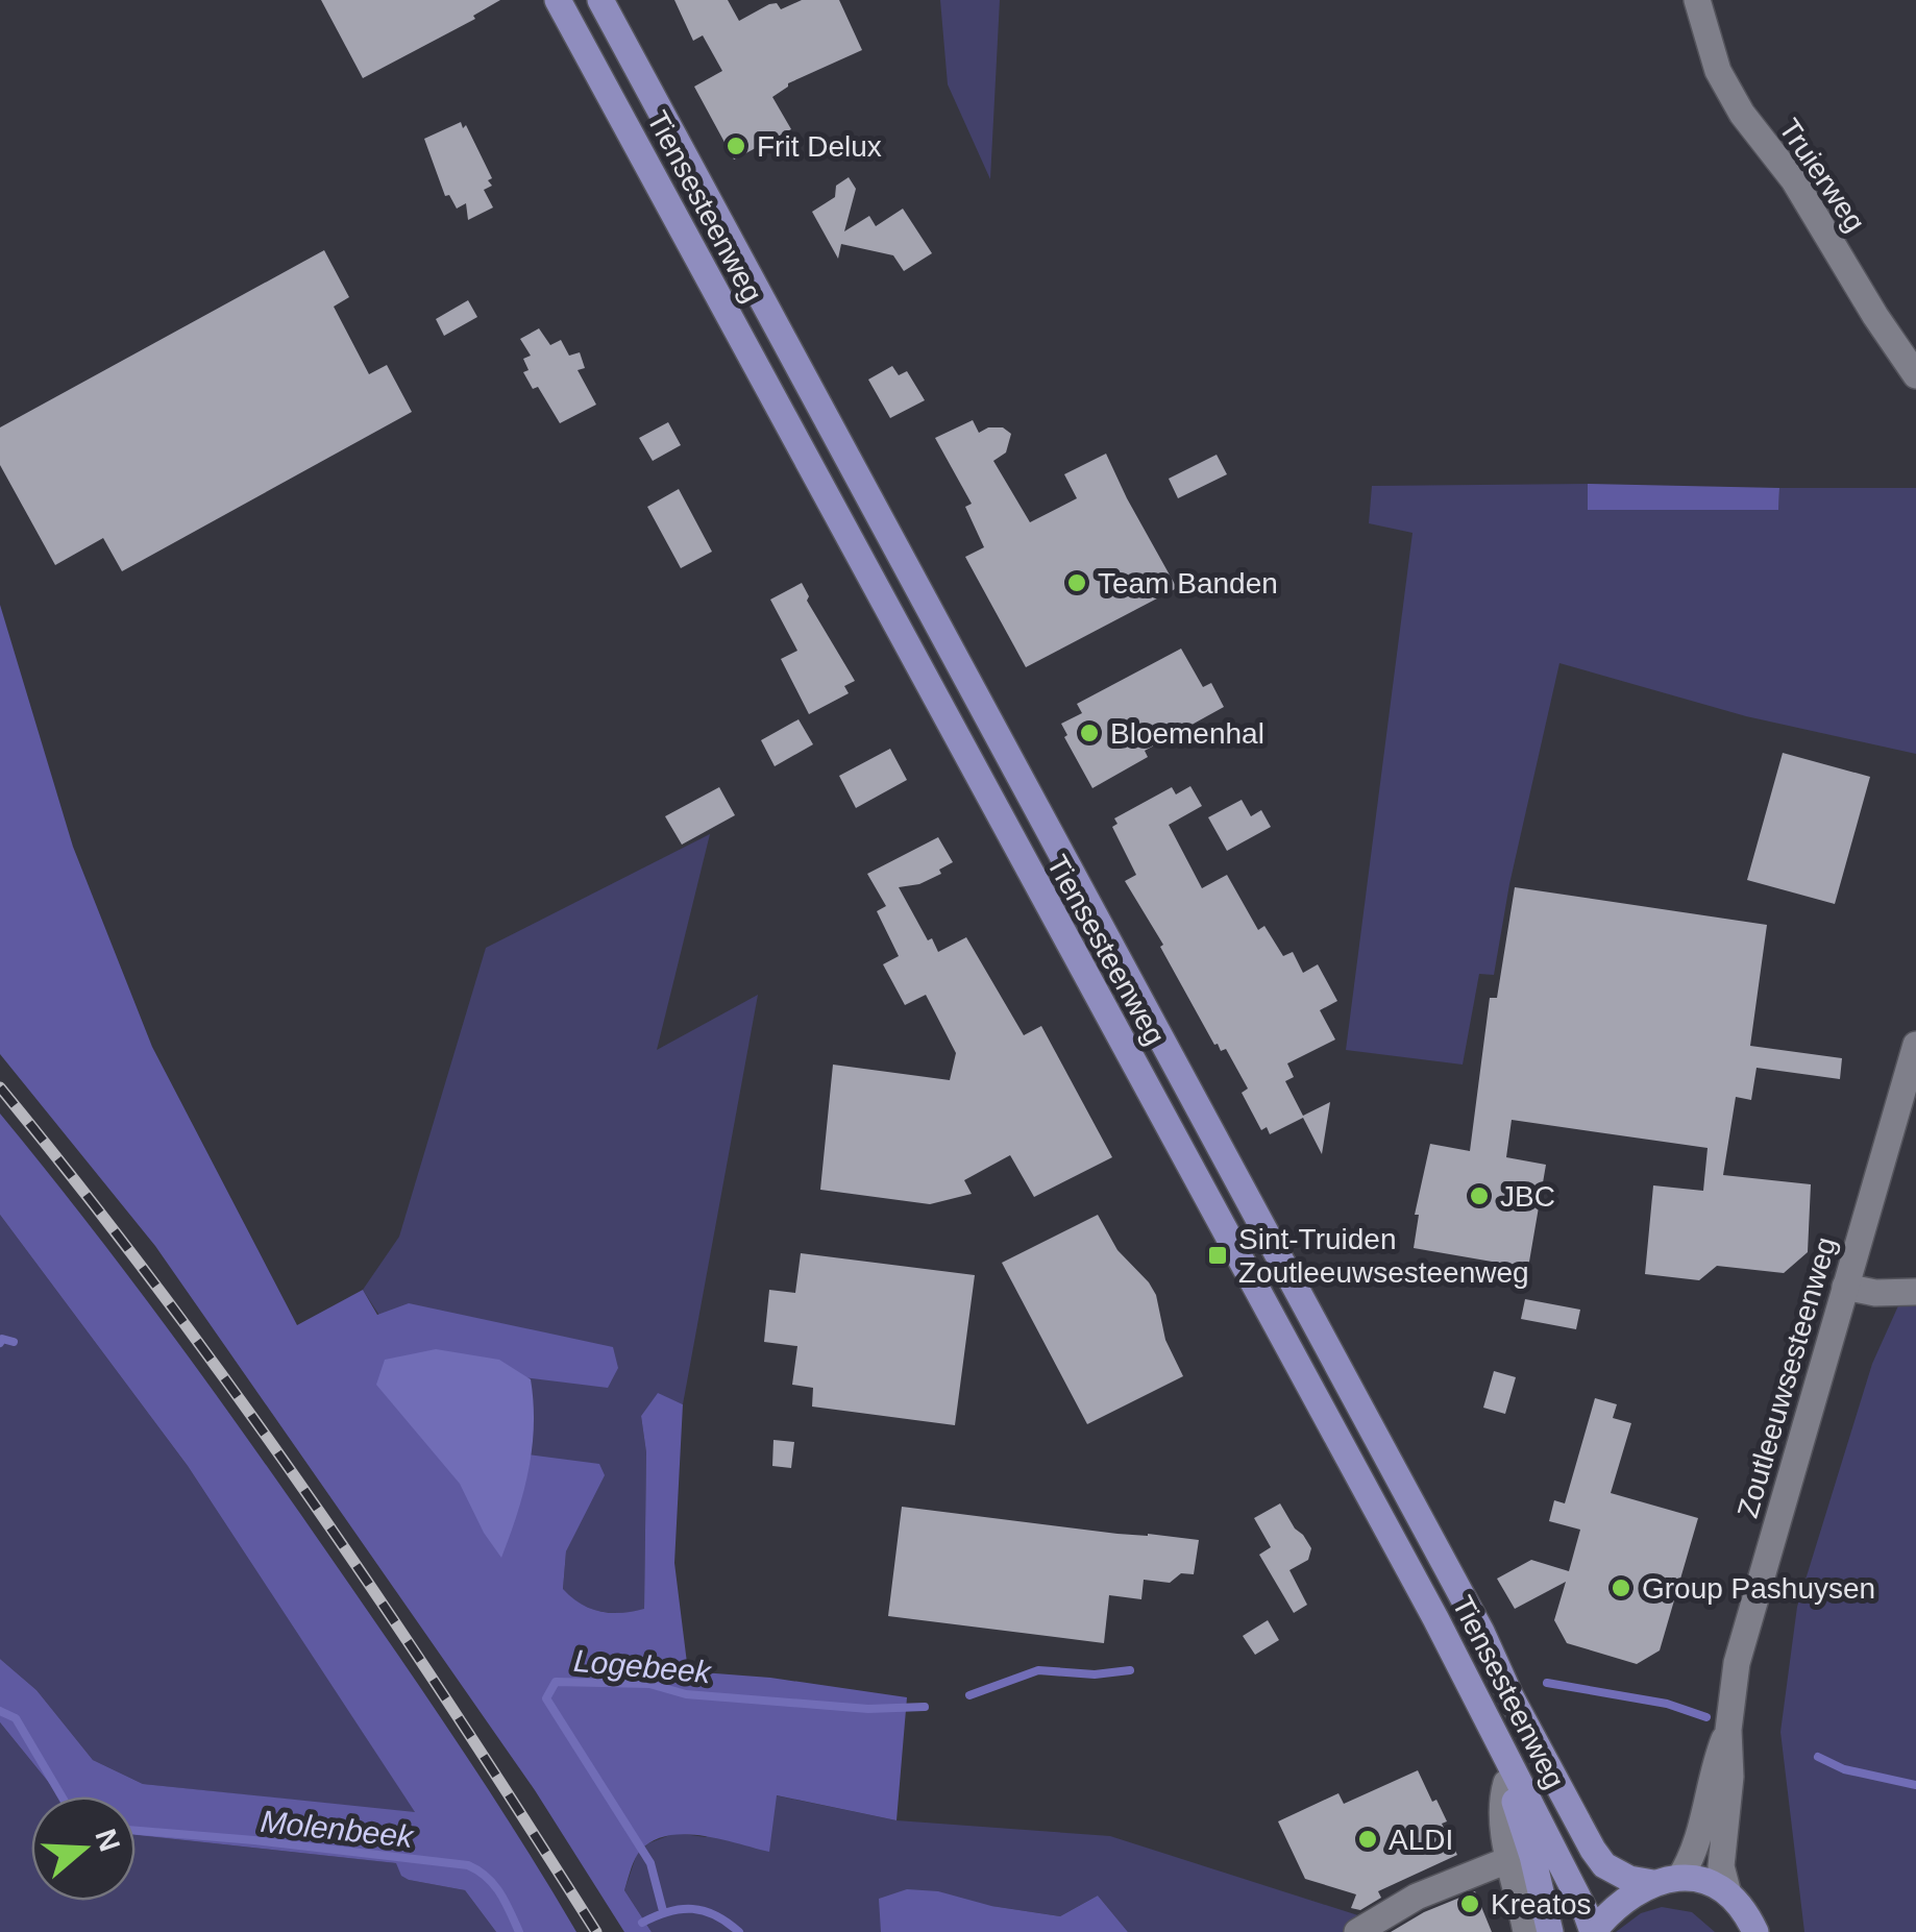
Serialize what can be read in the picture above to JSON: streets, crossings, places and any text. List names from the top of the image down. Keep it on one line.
{"streets":{"main road":["Tiensesteenweg"],"street":["Truierweg","Zoutleeuwsesteenweg"]},"water":["Logebeek","Molenbeek"],"places":{"other":["Frit Delux","Team Banden","Bloemenhal","JBC","Group Pashuysen","ALDI","Kreatos"],"transit":["Sint-Truiden Zoutleeuwsesteenweg"]},"north":"right"}
